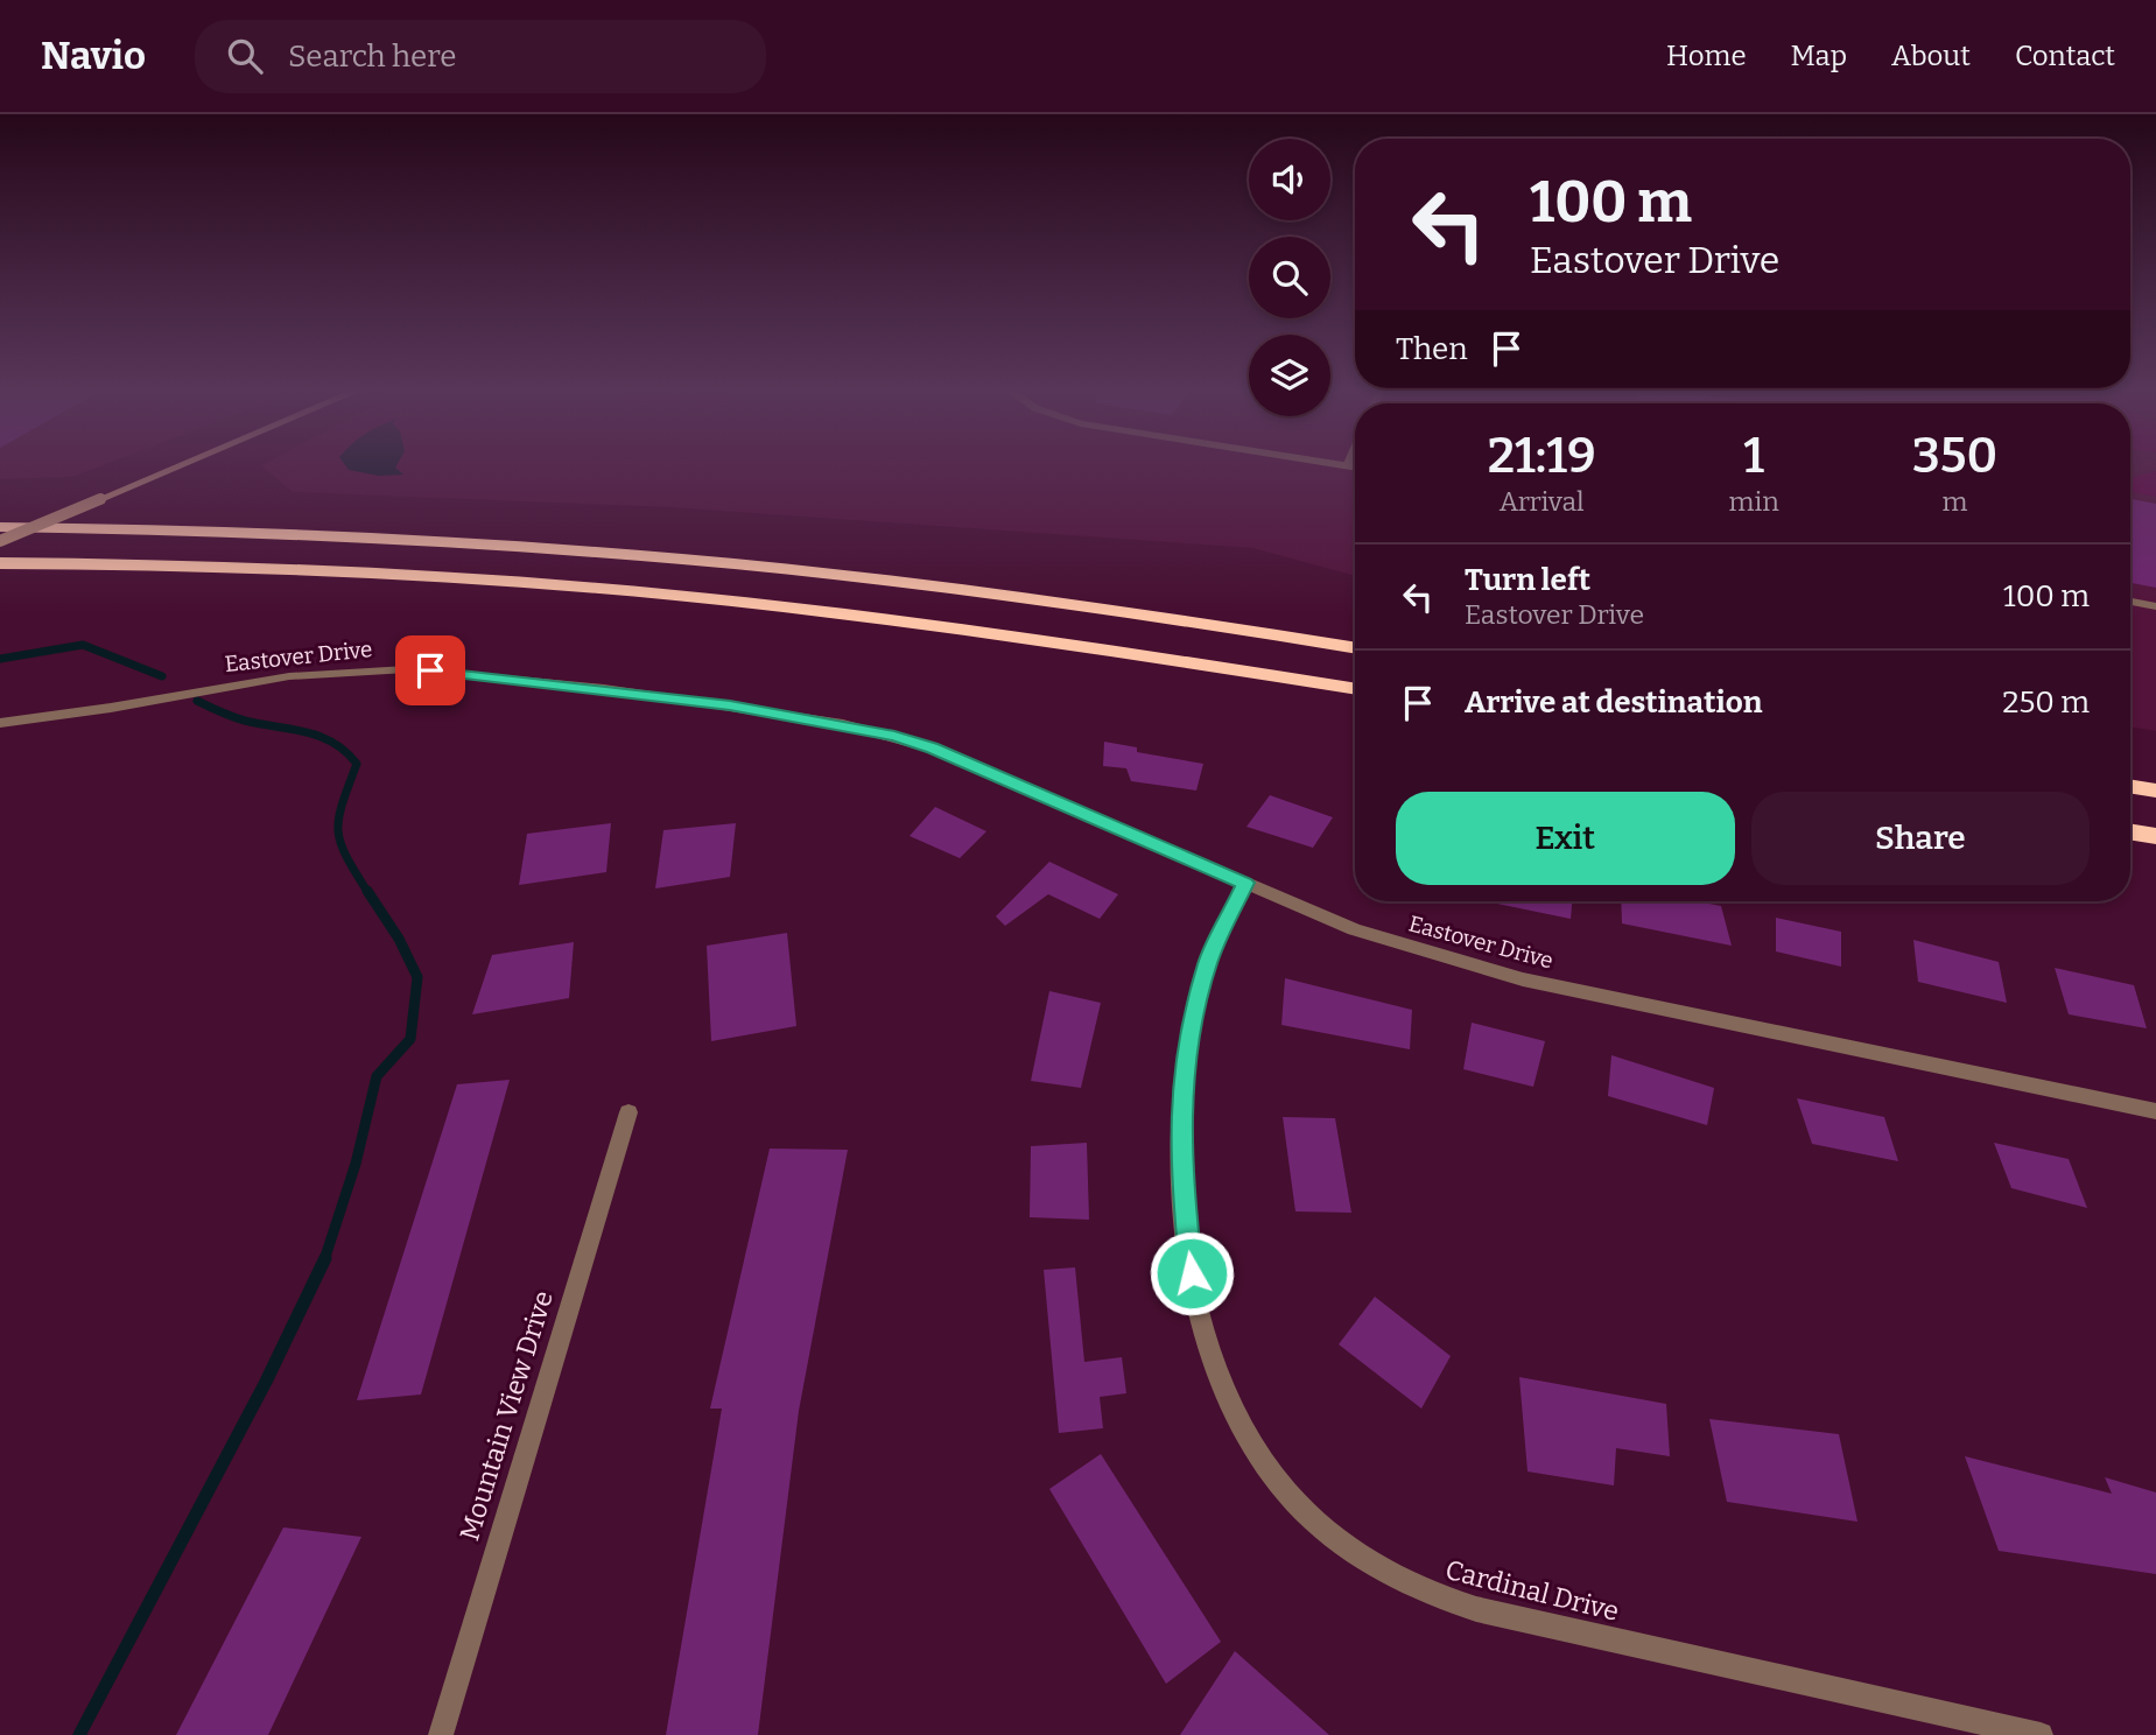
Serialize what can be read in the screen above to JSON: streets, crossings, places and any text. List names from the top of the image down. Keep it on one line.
{"streets":{"street":["Eastover Drive","Mountain View Drive","Cardinal Drive"]},"crossings":[["Eastover Drive","Cardinal Drive"]],"page":{"header":"Navio","search":"Search here","nav":["Home","Map","About","Contact"],"turn":["100 m","Eastover Drive"],"then":"Then","eta":["21:19","Arrival","1","min","350","m"],"list":[{"name":"Turn left","note":"Eastover Drive","value":"100 m"},{"name":"Arrive at destination","value":"250 m"}],"buttons":["Exit","Share"]}}
